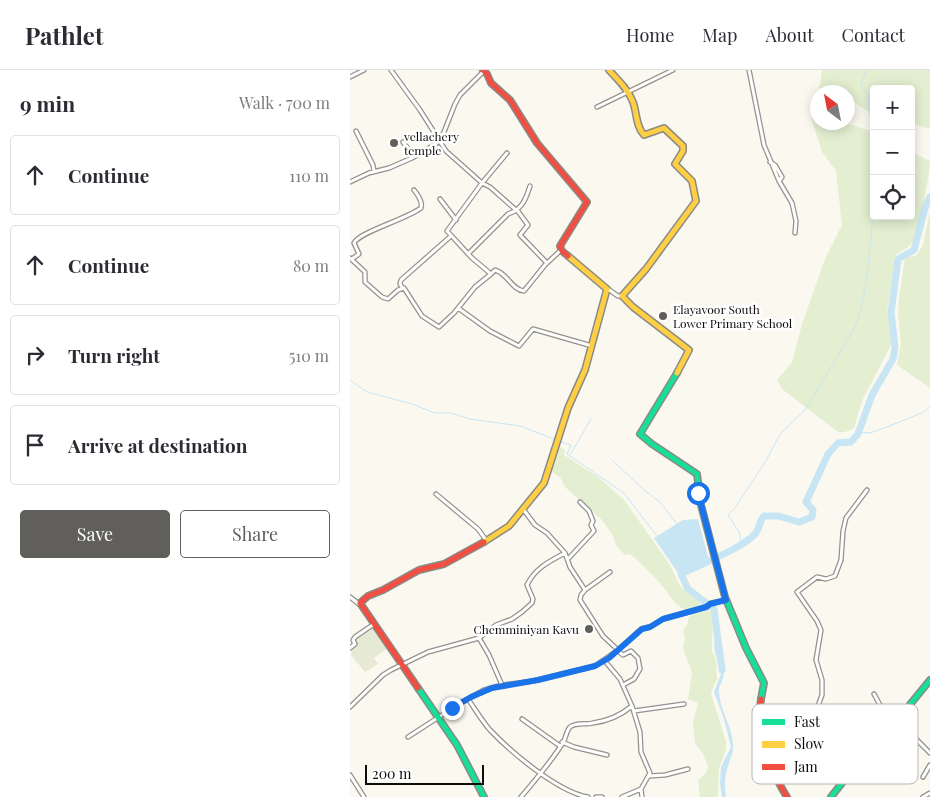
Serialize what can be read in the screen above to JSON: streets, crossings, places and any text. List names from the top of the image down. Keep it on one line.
{"places":["vellachery temple","Elayavoor South Lower Primary School","Chemminiyan Kavu"],"legend":["Fast","Slow","Jam"],"scale_bar":"200 m","north":"top left","page":{"header":"Pathlet","nav":["Home","Map","About","Contact"],"heading":["9 min","Walk · 700 m"],"map_buttons":["+","−"],"list":[["Continue","110 m"],["Continue","80 m"],["Turn right","510 m"],"Arrive at destination"],"buttons":["Save","Share"],"scale":"200 m"}}
